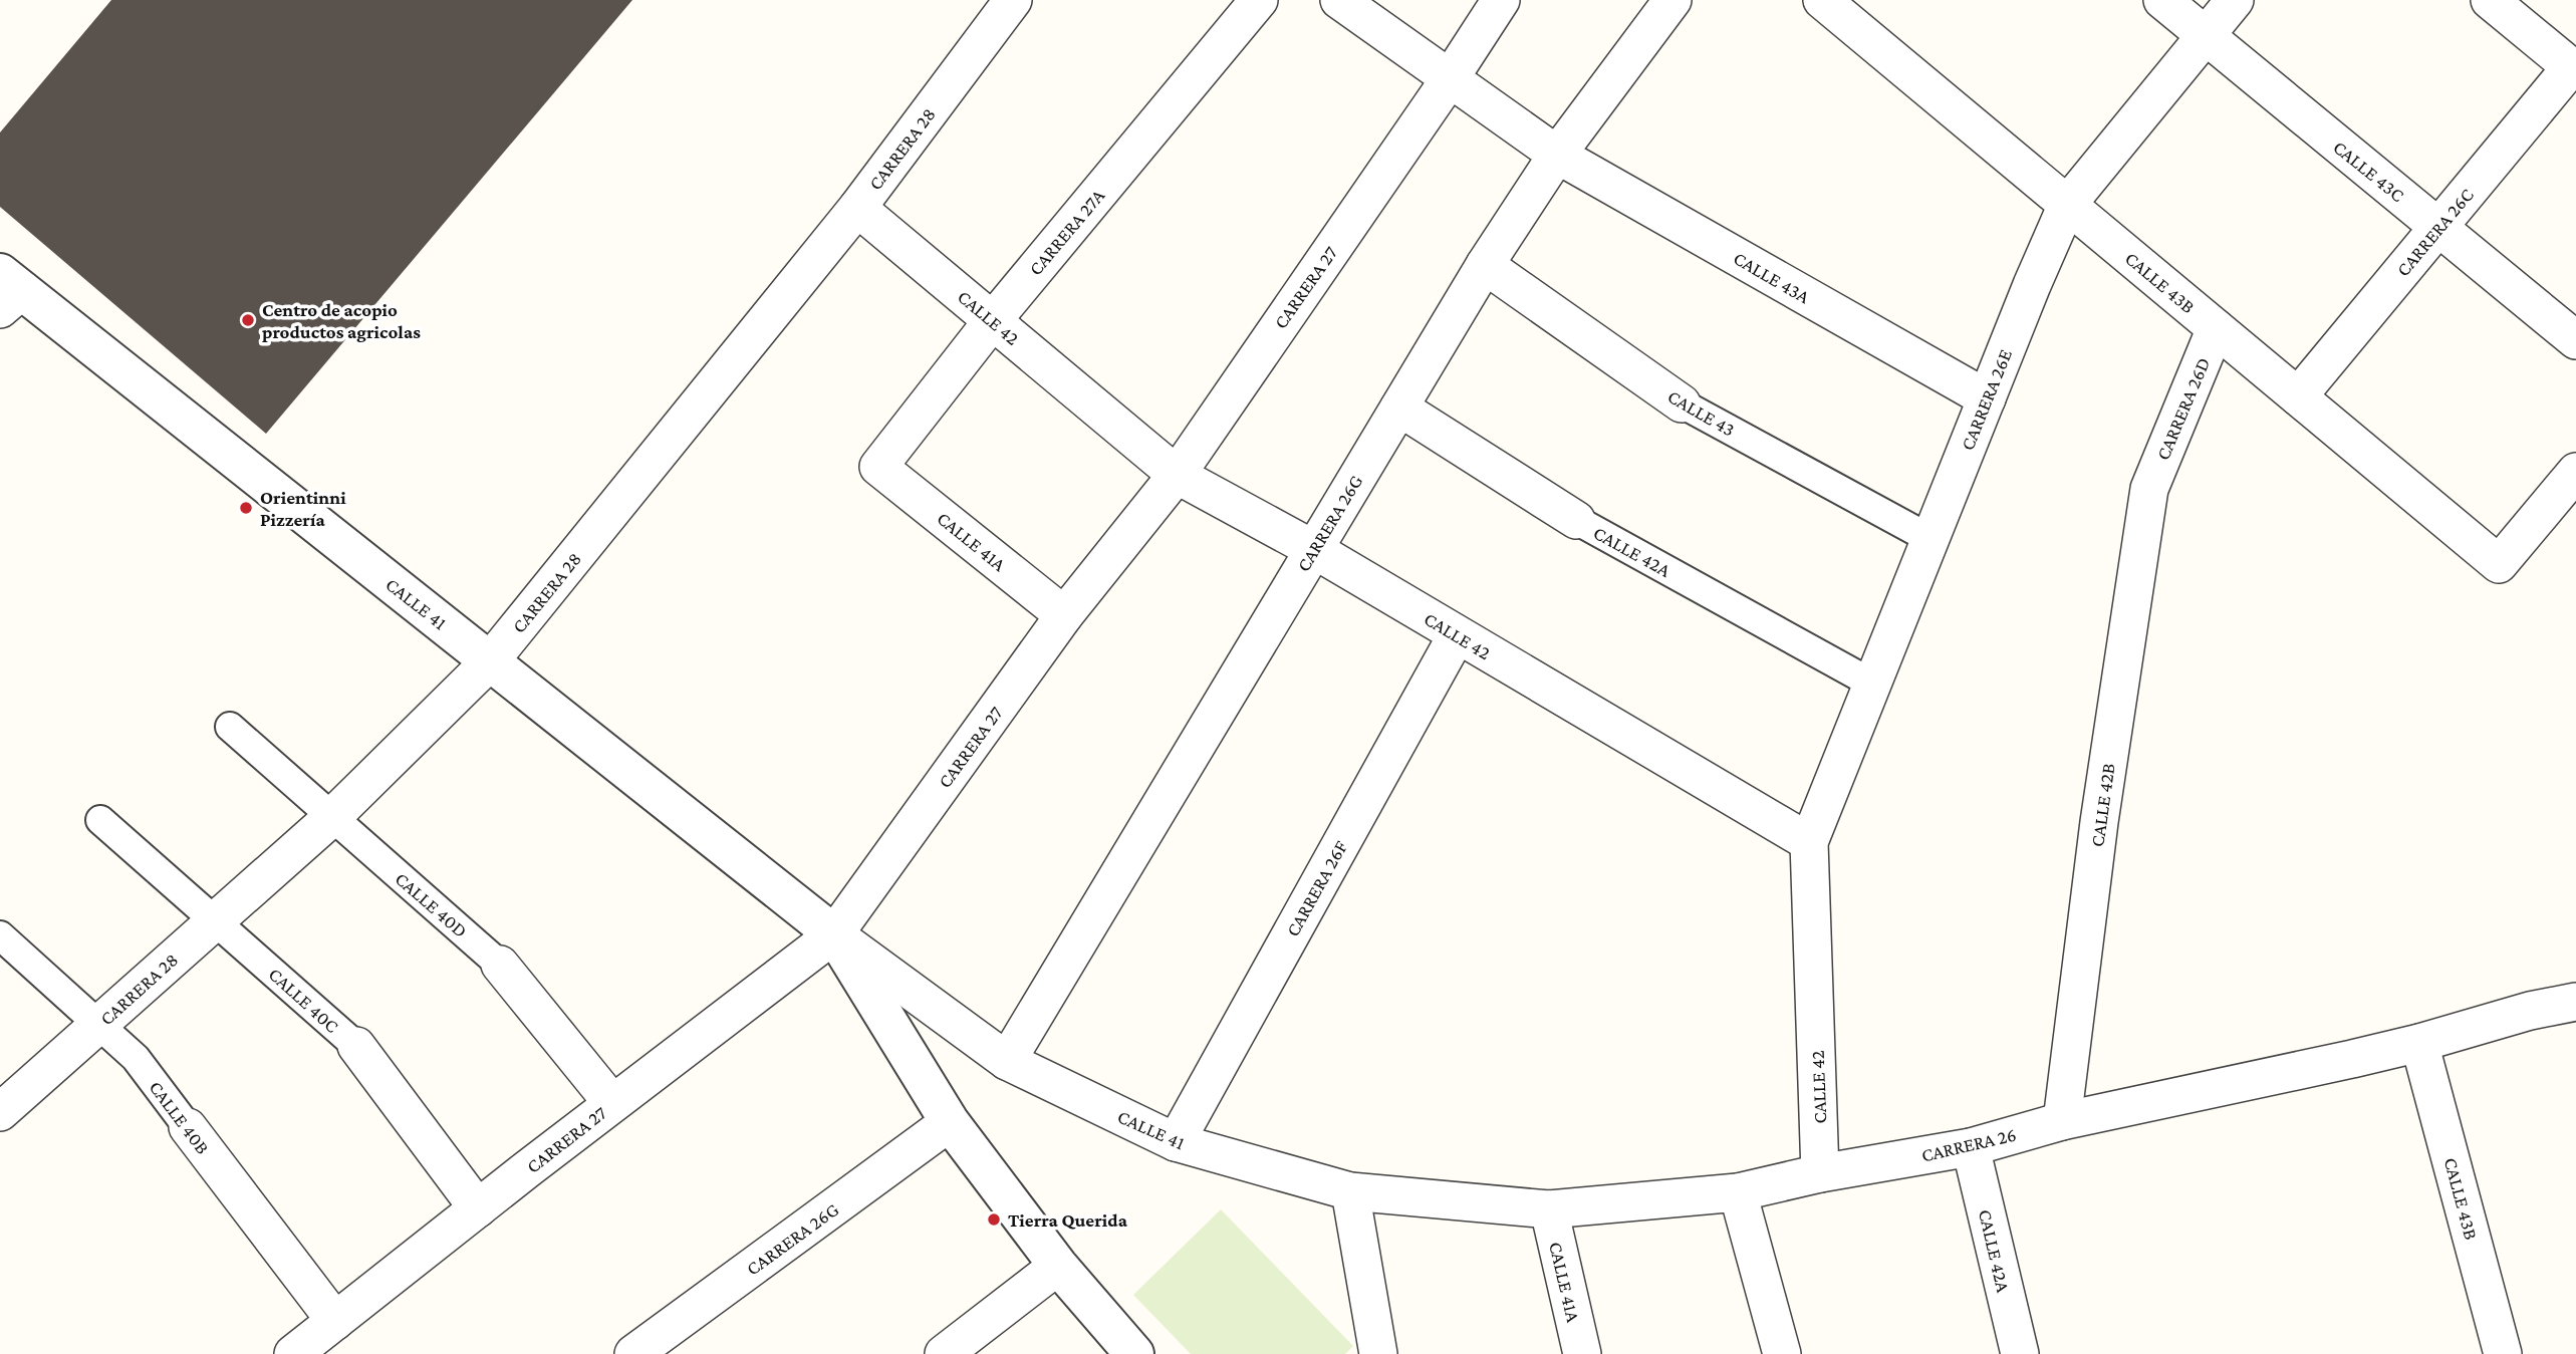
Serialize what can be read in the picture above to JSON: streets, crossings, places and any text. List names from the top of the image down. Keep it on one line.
{"streets":{"street":["CARRERA 28","CALLE 43C","CARRERA 27A","CARRERA 26C","CALLE 43A","CALLE 43B","CARRERA 27","CALLE 42","CARRERA 26E","CARRERA 26D","CALLE 43","CARRERA 26G","CALLE 41A","CALLE 42A","CALLE 41","CALLE 42B","CARRERA 26F","CALLE 40D","CALLE 40C","CALLE 40B","CARRERA 26"]},"crossings":[["CARRERA 28","CALLE 42"],["CARRERA 28","CALLE 41"],["CARRERA 28","CALLE 40D"],["CARRERA 28","CALLE 40C"],["CARRERA 28","CALLE 40B"],["CALLE 43C","CARRERA 26C"],["CALLE 43C","CARRERA 26E"],["CARRERA 27A","CALLE 42"],["CARRERA 27A","CALLE 41A"],["CARRERA 26C","CALLE 43B"],["CALLE 43A","CARRERA 26E"],["CALLE 43A","CARRERA 26G"],["CALLE 43B","CARRERA 26E"],["CALLE 43B","CARRERA 26D"],["CALLE 43B","CARRERA 26"],["CARRERA 27","CALLE 42"],["CARRERA 27","CALLE 41A"],["CARRERA 27","CALLE 41"],["CARRERA 27","CALLE 40D"],["CARRERA 27","CALLE 40C"],["CARRERA 27","CALLE 40B"],["CALLE 42","CARRERA 26E"],["CALLE 42","CARRERA 26G"],["CALLE 42","CARRERA 26F"],["CALLE 42","CARRERA 26"],["CARRERA 26E","CALLE 43"],["CARRERA 26E","CALLE 42A"],["CARRERA 26D","CALLE 42B"],["CALLE 43","CARRERA 26G"],["CARRERA 26G","CALLE 42A"],["CARRERA 26G","CALLE 41"],["CALLE 41A","CARRERA 26"],["CALLE 42A","CARRERA 26"],["CALLE 41","CARRERA 26F"],["CALLE 41","CARRERA 26"],["CALLE 42B","CARRERA 26"]],"places":["Centro de acopio productos agricolas","Orientinni Pizzería","Tierra Querida"]}
